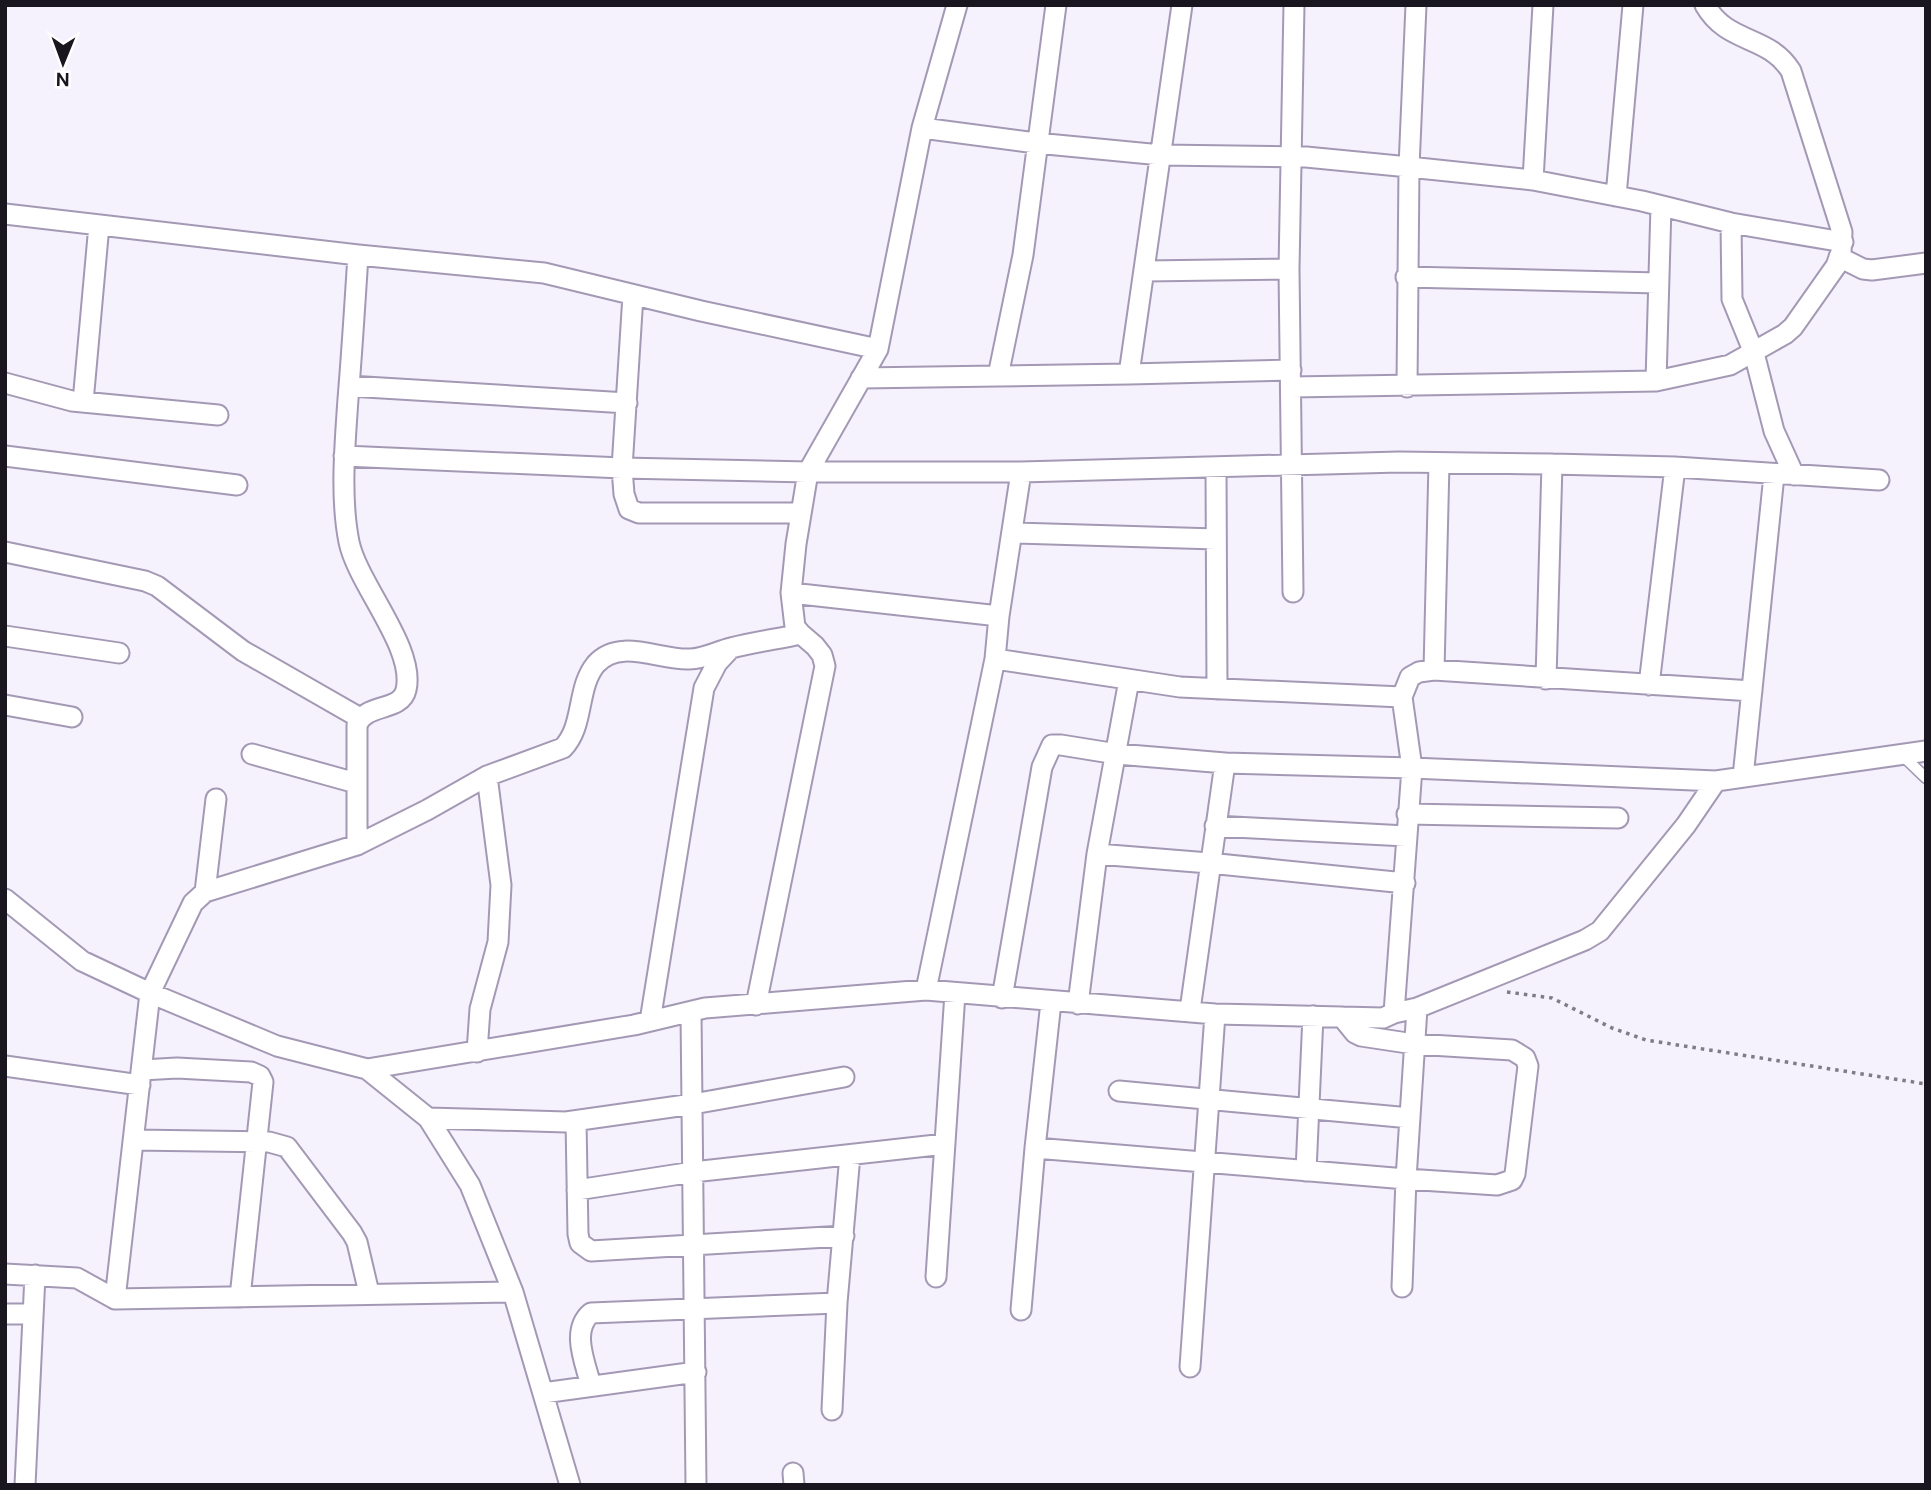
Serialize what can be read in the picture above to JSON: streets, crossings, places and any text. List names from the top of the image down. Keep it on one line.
{"north":"bottom"}
